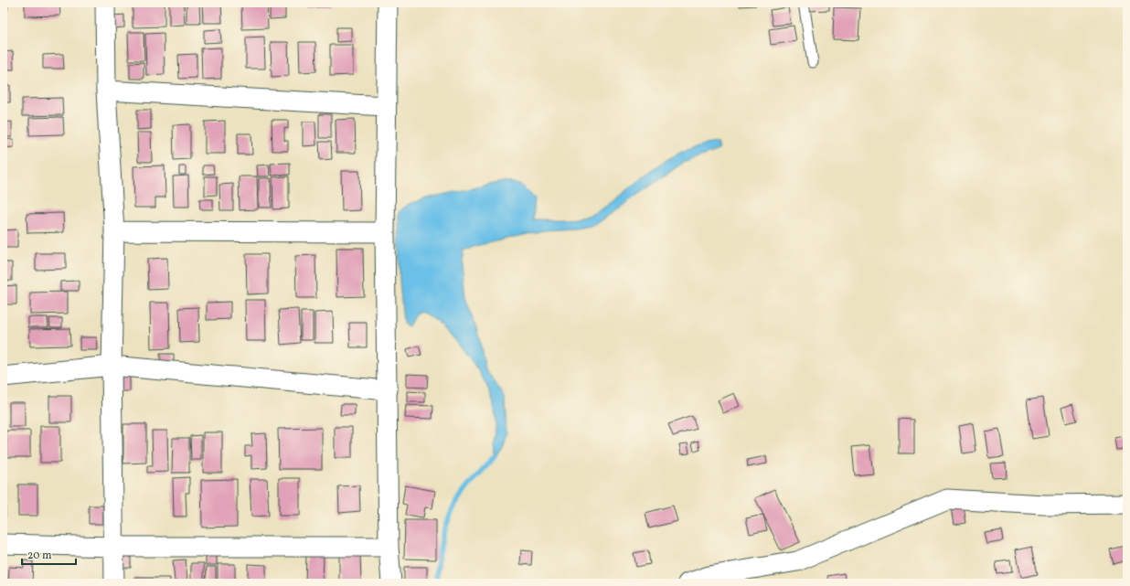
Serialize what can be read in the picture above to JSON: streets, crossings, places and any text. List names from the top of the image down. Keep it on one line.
{"scale_bar":"20 m"}
